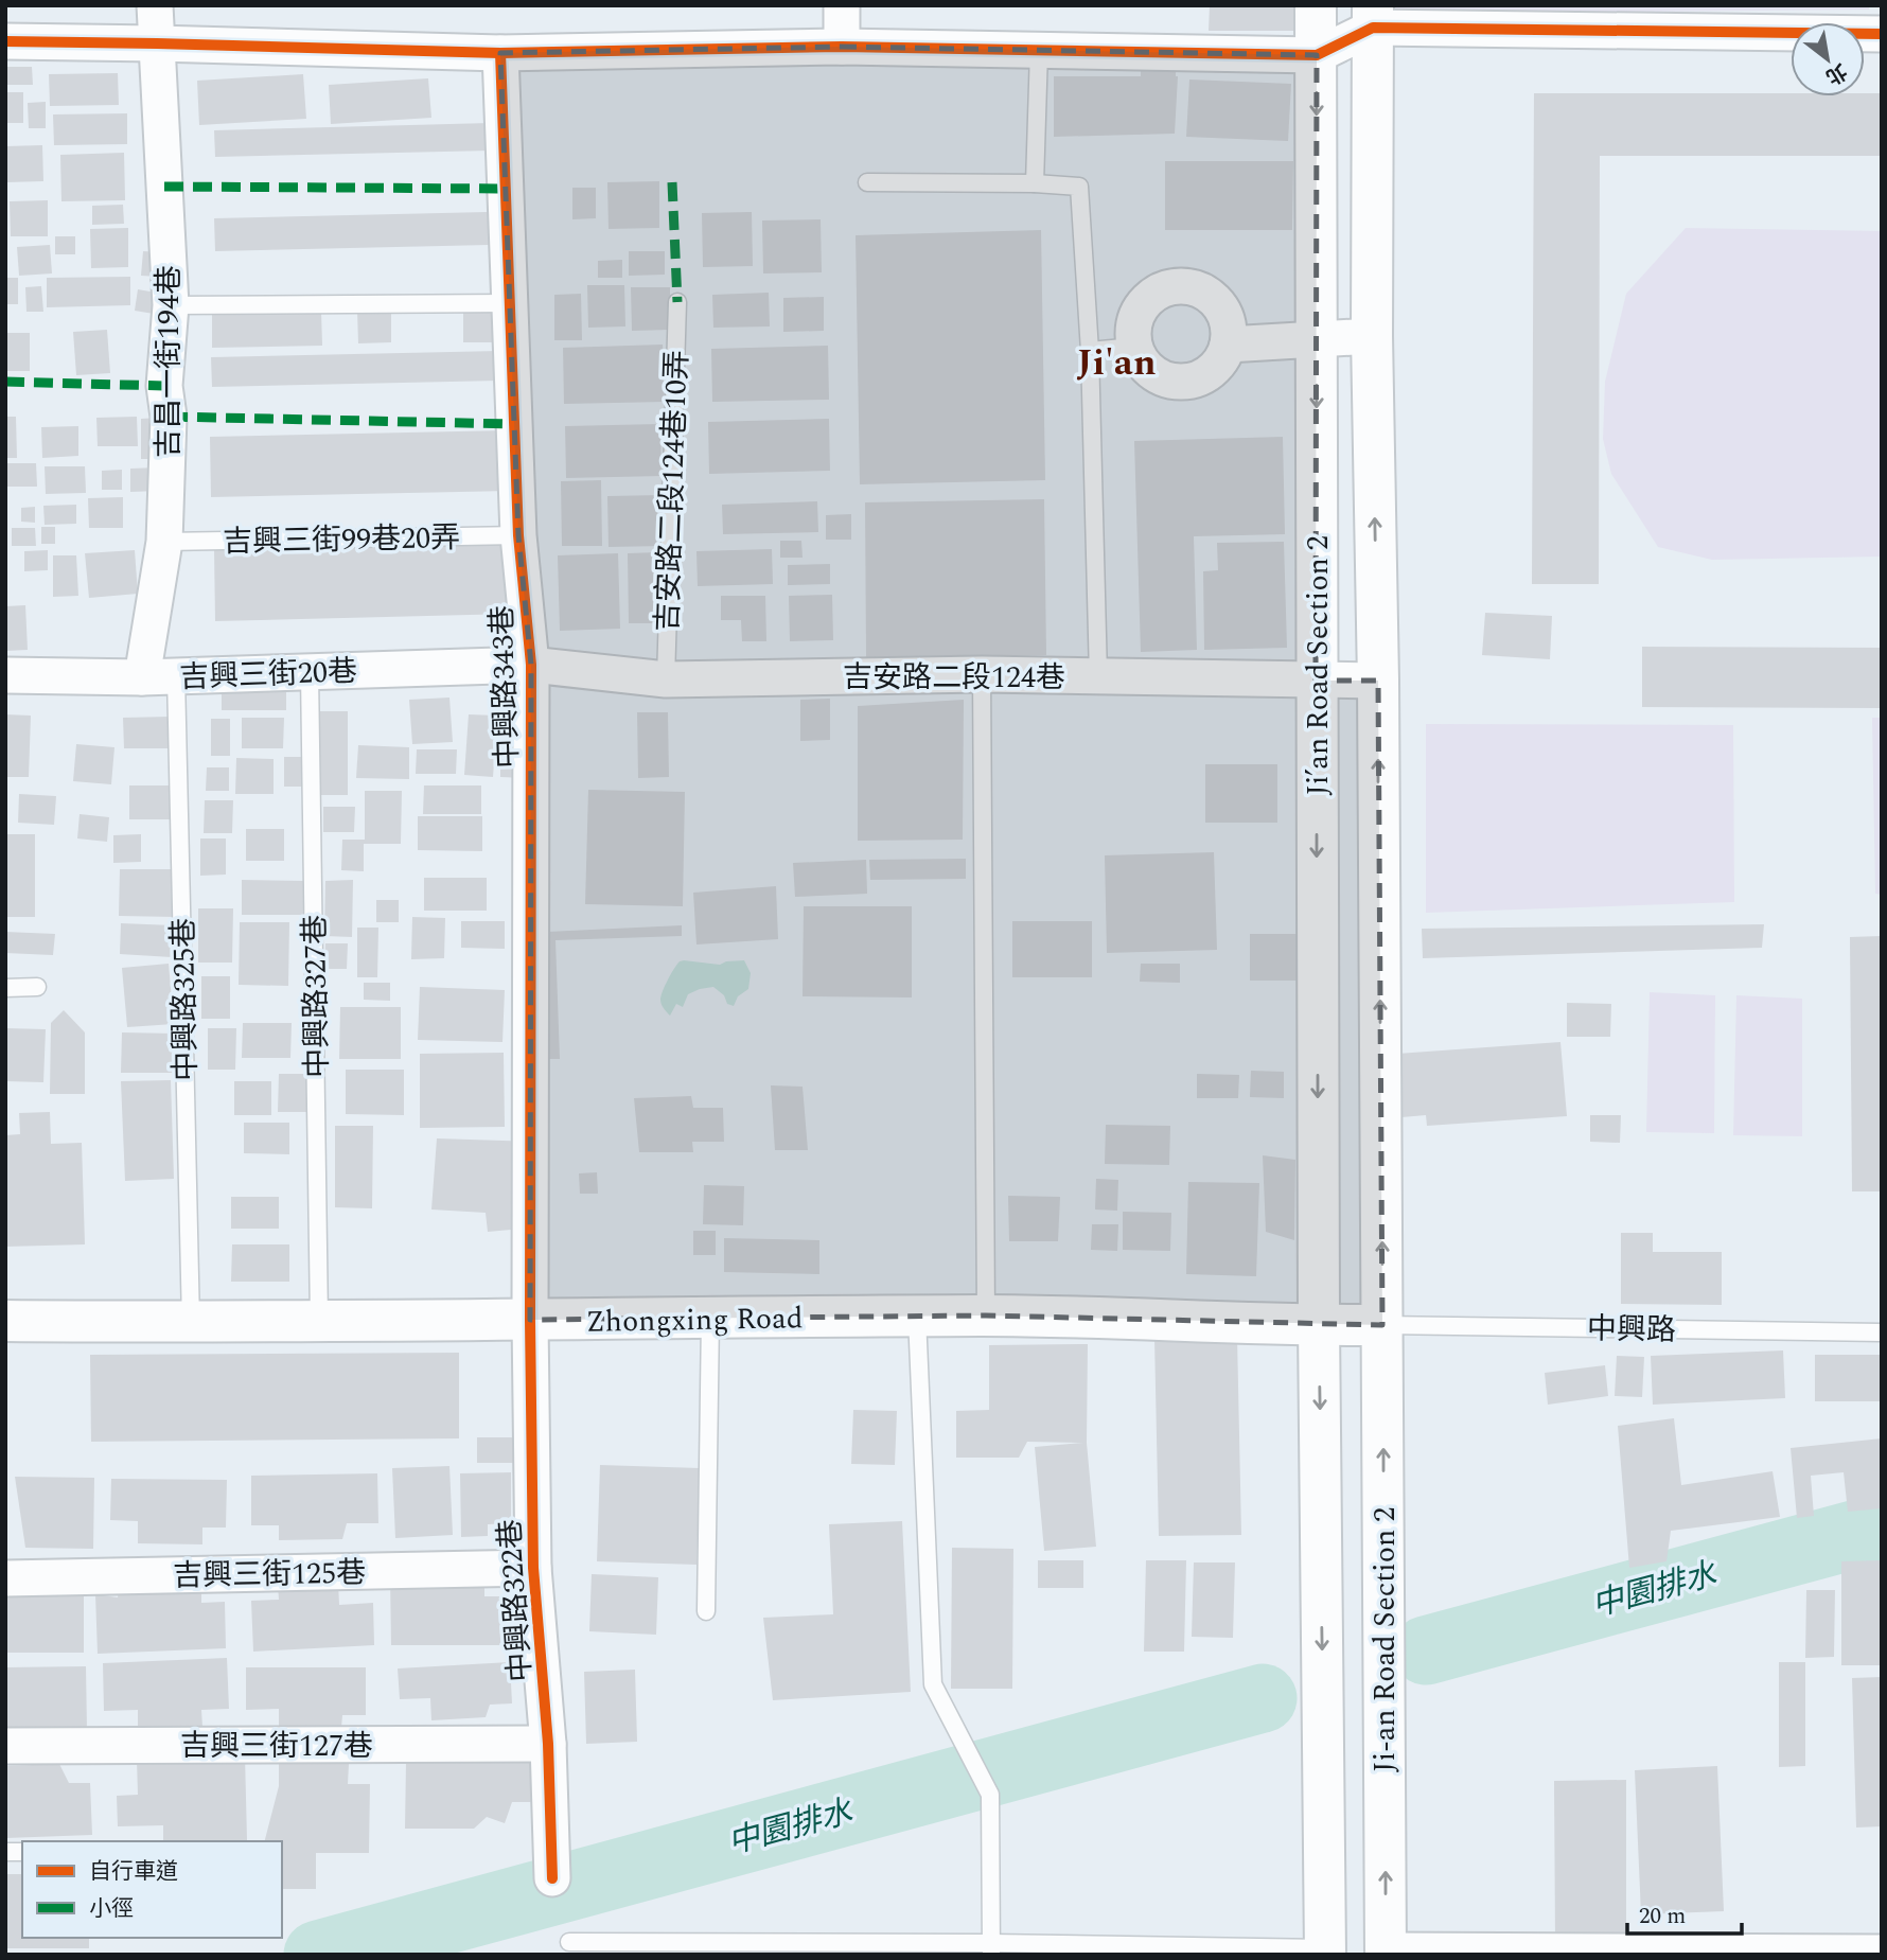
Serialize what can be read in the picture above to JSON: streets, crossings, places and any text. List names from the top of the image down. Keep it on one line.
{"streets":{"main road":["Ji’an Road Section 2","Zhongxing Road","Ji-an Road Section 2"],"street":["吉昌一街194巷","吉興三街20巷","吉安路二段124巷","中興路343巷","吉興三街125巷","中興路322巷","吉興三街127巷"],"lane":["吉安路二段124巷10弄","吉興三街99巷20弄","中興路327巷","中興路325巷","中興路"]},"crossings":[["吉昌一街194巷","吉興三街99巷20弄"],["吉昌一街194巷","吉興三街20巷"],["吉昌一街194巷","中興路325巷"],["吉安路二段124巷10弄","吉安路二段124巷"],["吉興三街99巷20弄","中興路343巷"],["Ji’an Road Section 2","吉安路二段124巷"],["Ji’an Road Section 2","Zhongxing Road"],["Ji’an Road Section 2","中興路"],["Ji’an Road Section 2","Ji-an Road Section 2"],["吉興三街20巷","吉安路二段124巷"],["吉興三街20巷","中興路343巷"],["吉興三街20巷","中興路327巷"],["吉興三街20巷","中興路325巷"],["吉安路二段124巷","中興路343巷"],["中興路343巷","Zhongxing Road"],["中興路343巷","中興路322巷"],["中興路327巷","Zhongxing Road"],["中興路325巷","Zhongxing Road"],["Zhongxing Road","中興路"],["Zhongxing Road","中興路322巷"],["Zhongxing Road","Ji-an Road Section 2"],["中興路","Ji-an Road Section 2"],["吉興三街125巷","中興路322巷"],["中興路322巷","吉興三街127巷"]],"districts":["Ji'an"],"water":["中園排水"],"legend":["自行車道","小徑"],"scale_bar":"20 m","north":"bottom right"}
